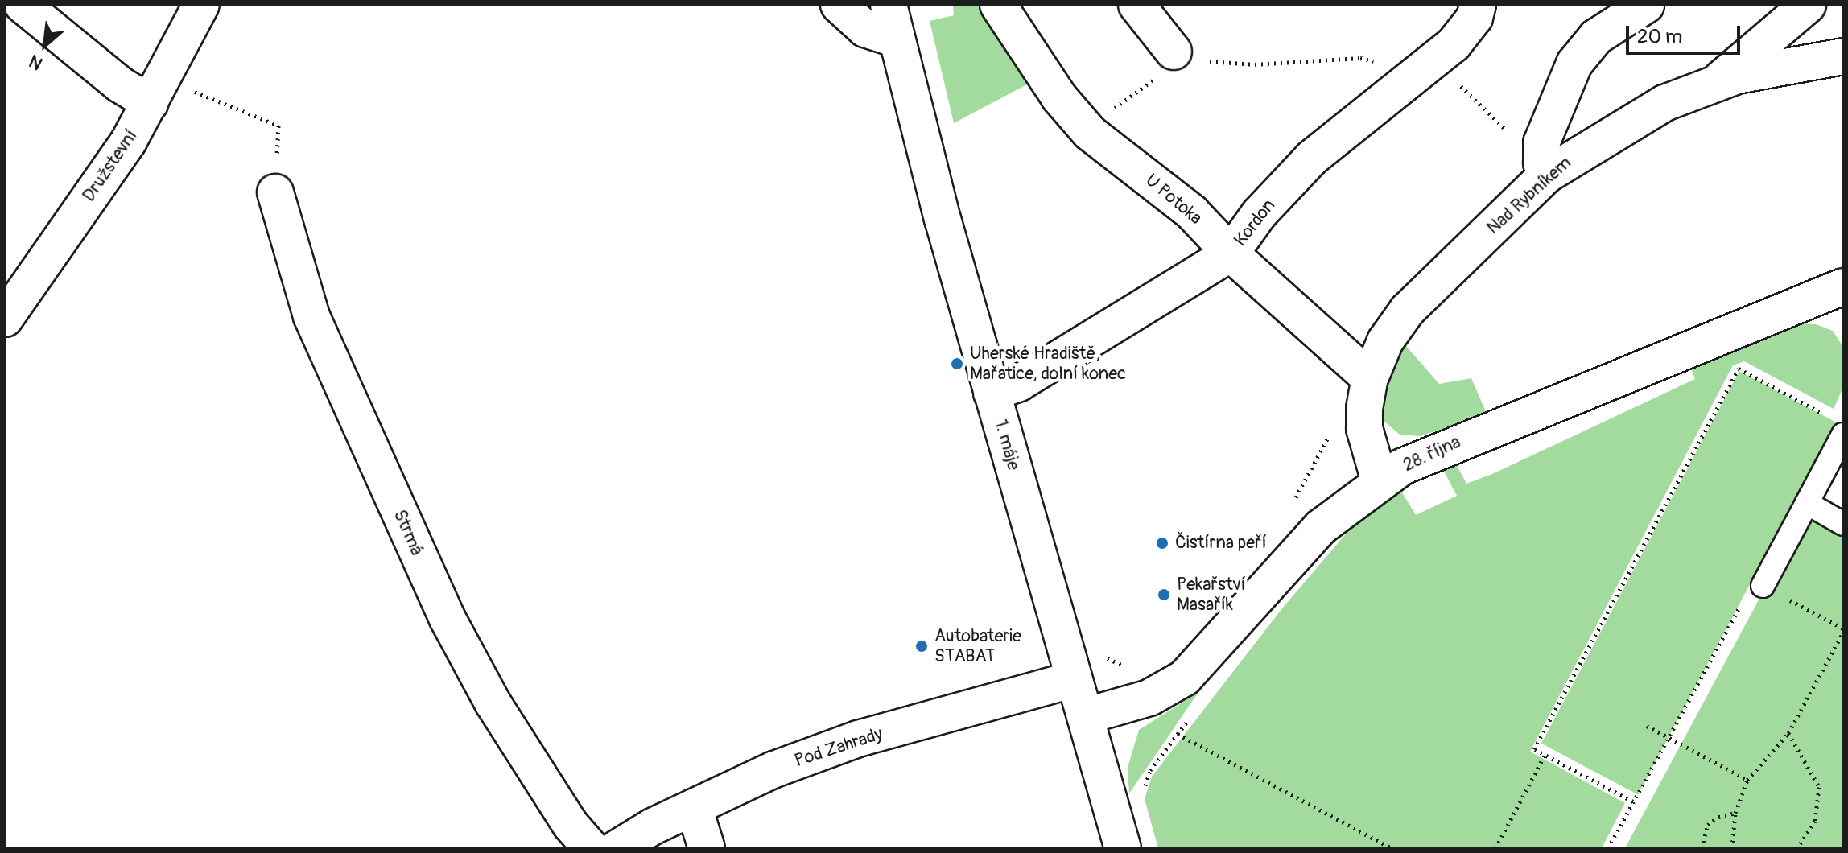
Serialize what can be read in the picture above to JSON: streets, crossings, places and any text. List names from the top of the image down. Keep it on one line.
{"streets":{"street":["Družstevní","Nad Rybníkem","U Potoka","Kordon","1. máje","28. října","Strmá","Pod Zahrady"]},"crossings":[["Nad Rybníkem","U Potoka"],["Nad Rybníkem","28. října"],["U Potoka","Kordon"],["Kordon","1. máje"],["1. máje","28. října"],["1. máje","Pod Zahrady"]],"places":["Uherské Hradiště, Mařatice, dolní konec","Čistírna peří","Pekařství Masařík","Autobaterie STABAT"],"scale_bar":"20 m","north":"bottom left"}
